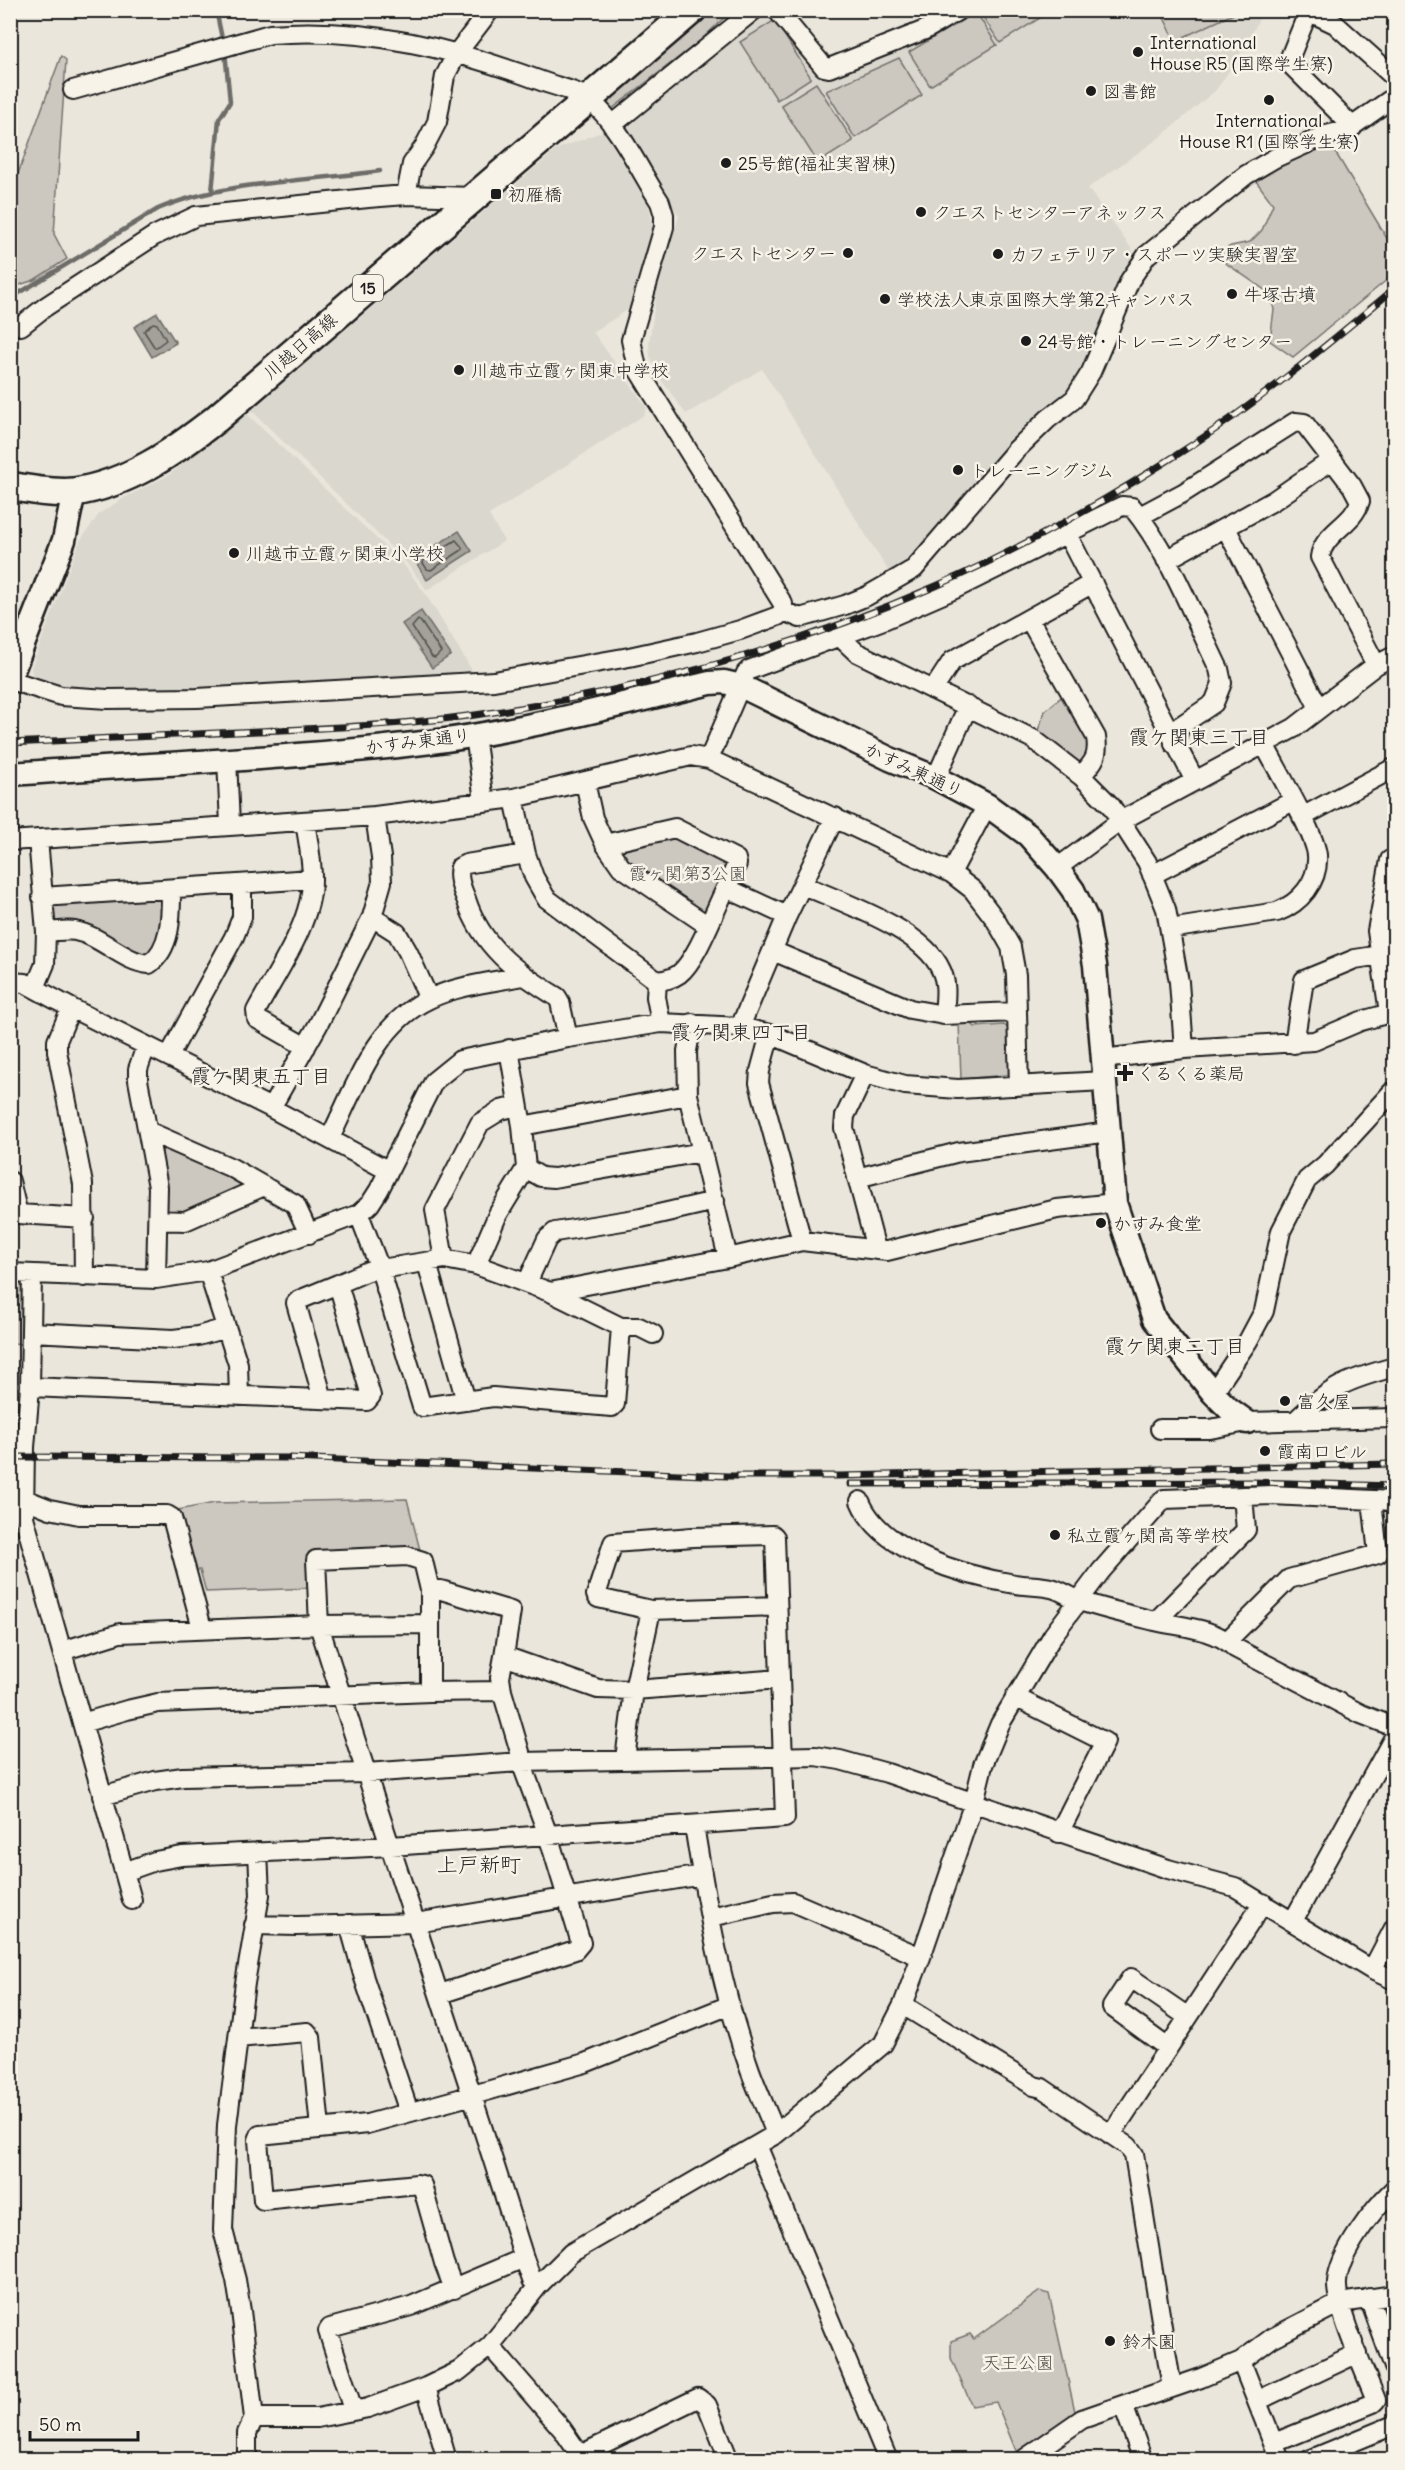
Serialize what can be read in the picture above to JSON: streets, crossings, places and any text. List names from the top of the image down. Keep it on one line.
{"streets":{"main road":["15","川越日高線"],"street":["かすみ東通り"]},"districts":["霞ケ関東三丁目","霞ケ関東四丁目","霞ケ関東五丁目","霞ケ関東二丁目","上戸新町"],"parks":["霞ヶ関第3公園","天王公園"],"places":{"other":["International House R5 (国際学生寮)","図書館","International House R1 (国際学生寮)","25号館(福祉実習棟)","クエストセンターアネックス","クエストセンター","カフェテリア・スポーツ実験実習室","牛塚古墳","学校法人東京国際大学第2キャンパス","24号館・トレーニングセンター","川越市立霞ヶ関東中学校","トレーニングジム","川越市立霞ヶ関東小学校","かすみ食堂","富久屋","霞南口ビル","私立霞ヶ関高等学校","鈴木園"],"transit":["初雁橋"],"health":["くるくる薬局"]},"scale_bar":"50 m"}
